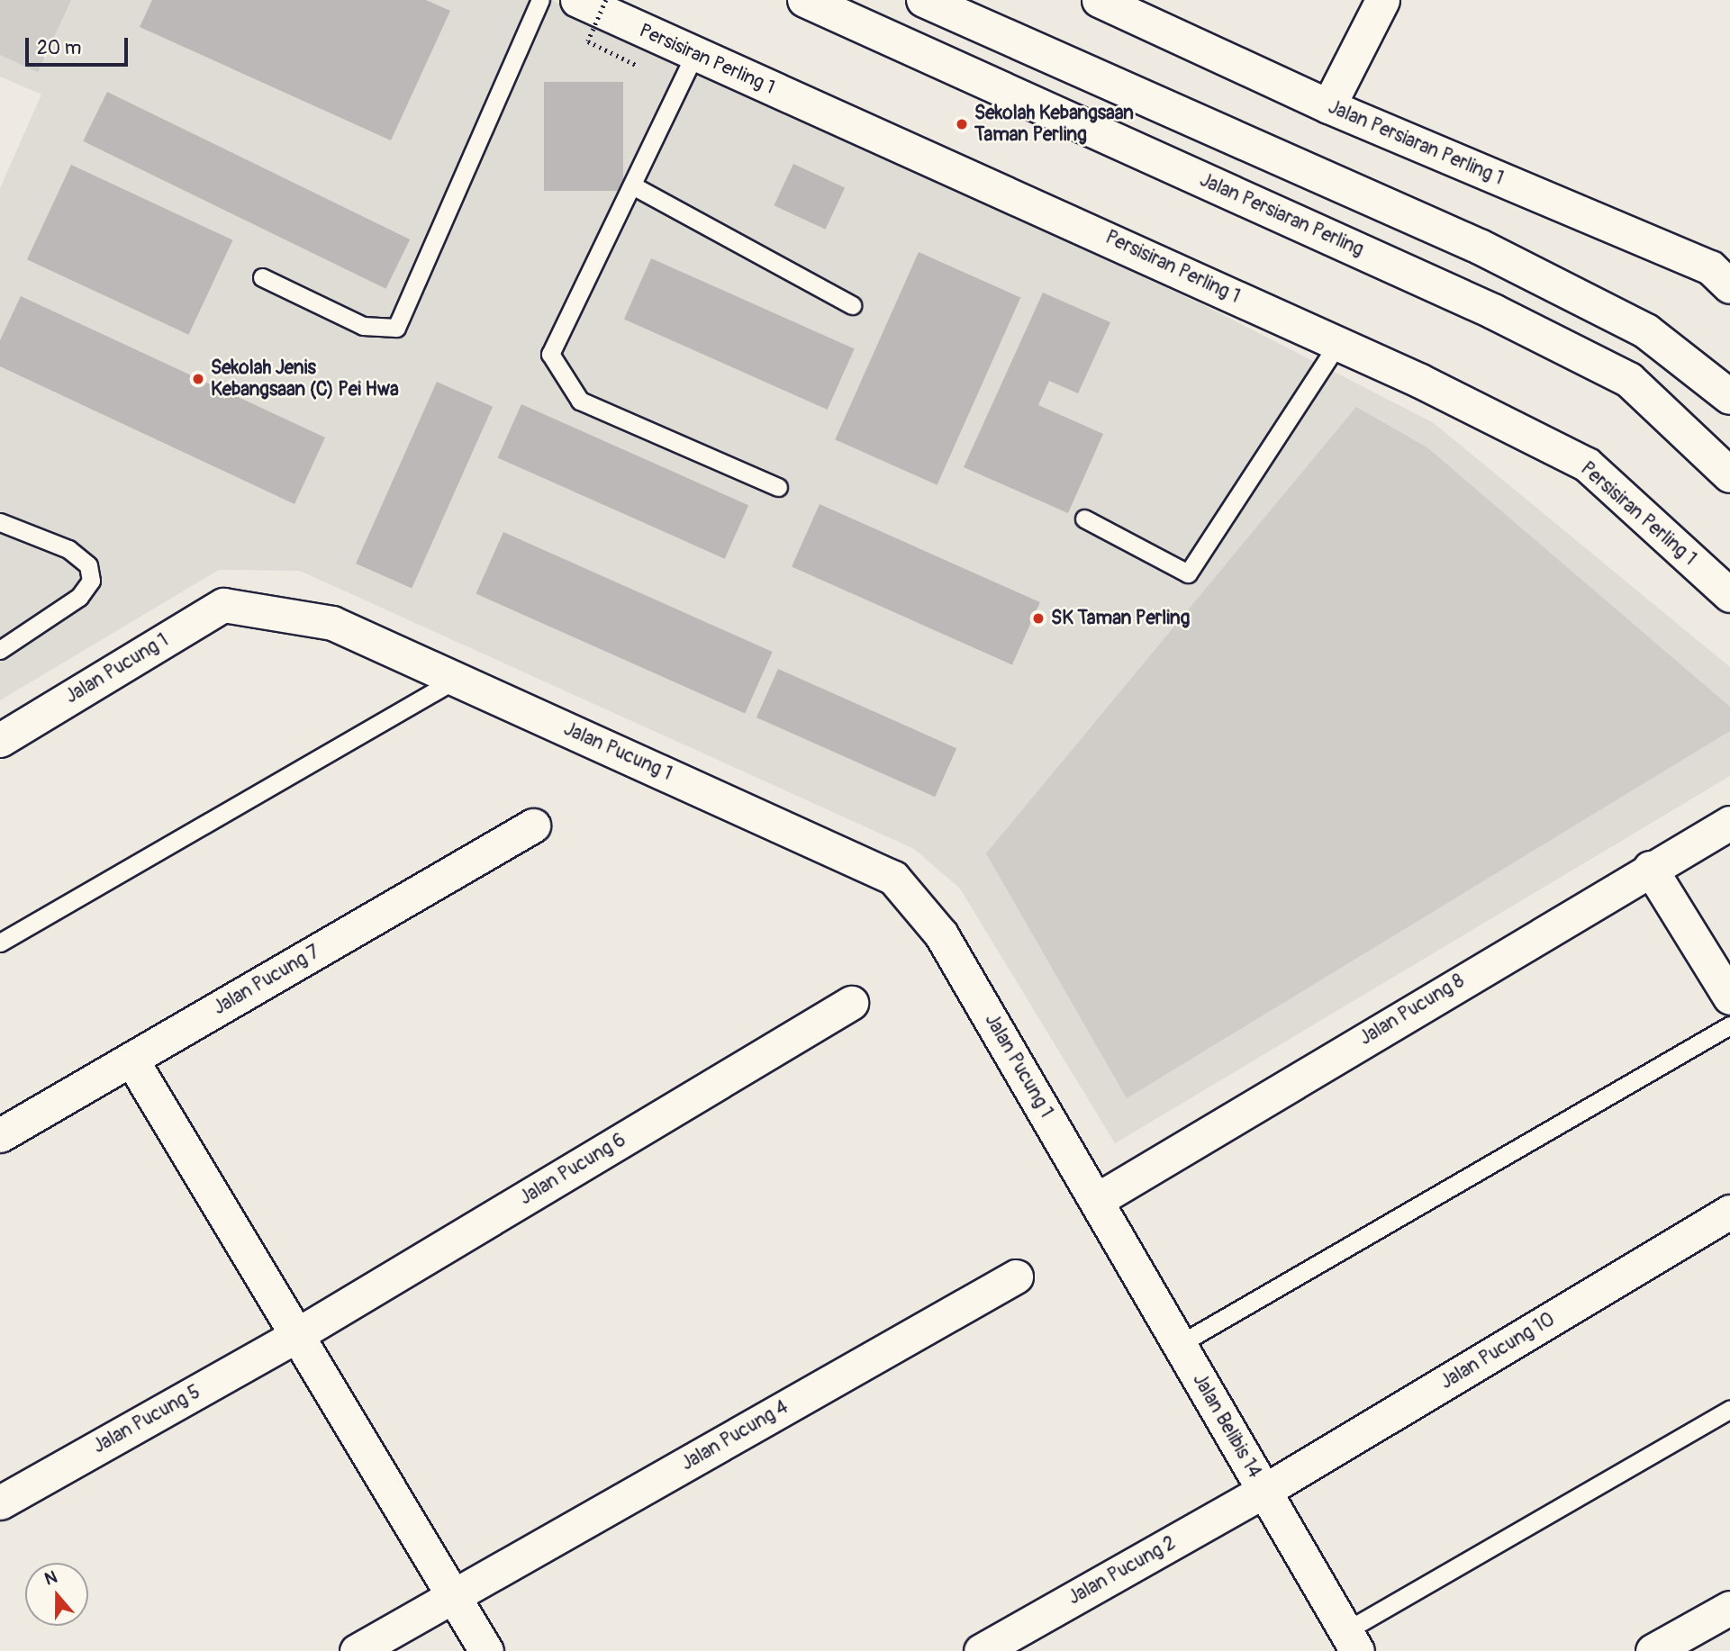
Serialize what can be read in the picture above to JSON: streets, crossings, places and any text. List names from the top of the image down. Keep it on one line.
{"streets":{"main road":["Jalan Persiaran Perling"],"street":["Persisiran Perling 1","Jalan Persiaran Perling 1","Jalan Pucung 1","Jalan Pucung 7","Jalan Pucung 8","Jalan Pucung 6","Jalan Pucung 10","Jalan Pucung 5","Jalan Belibis 14","Jalan Pucung 4","Jalan Pucung 2"]},"crossings":[["Jalan Pucung 1","Jalan Pucung 8"],["Jalan Pucung 1","Jalan Belibis 14"],["Jalan Pucung 8","Jalan Belibis 14"],["Jalan Pucung 6","Jalan Pucung 5"],["Jalan Pucung 10","Jalan Belibis 14"],["Jalan Pucung 10","Jalan Pucung 2"],["Jalan Belibis 14","Jalan Pucung 2"]],"places":["Sekolah Kebangsaan Taman Perling","Sekolah Jenis Kebangsaan (C) Pei Hwa","SK Taman Perling"],"scale_bar":"20 m","north":"top"}
